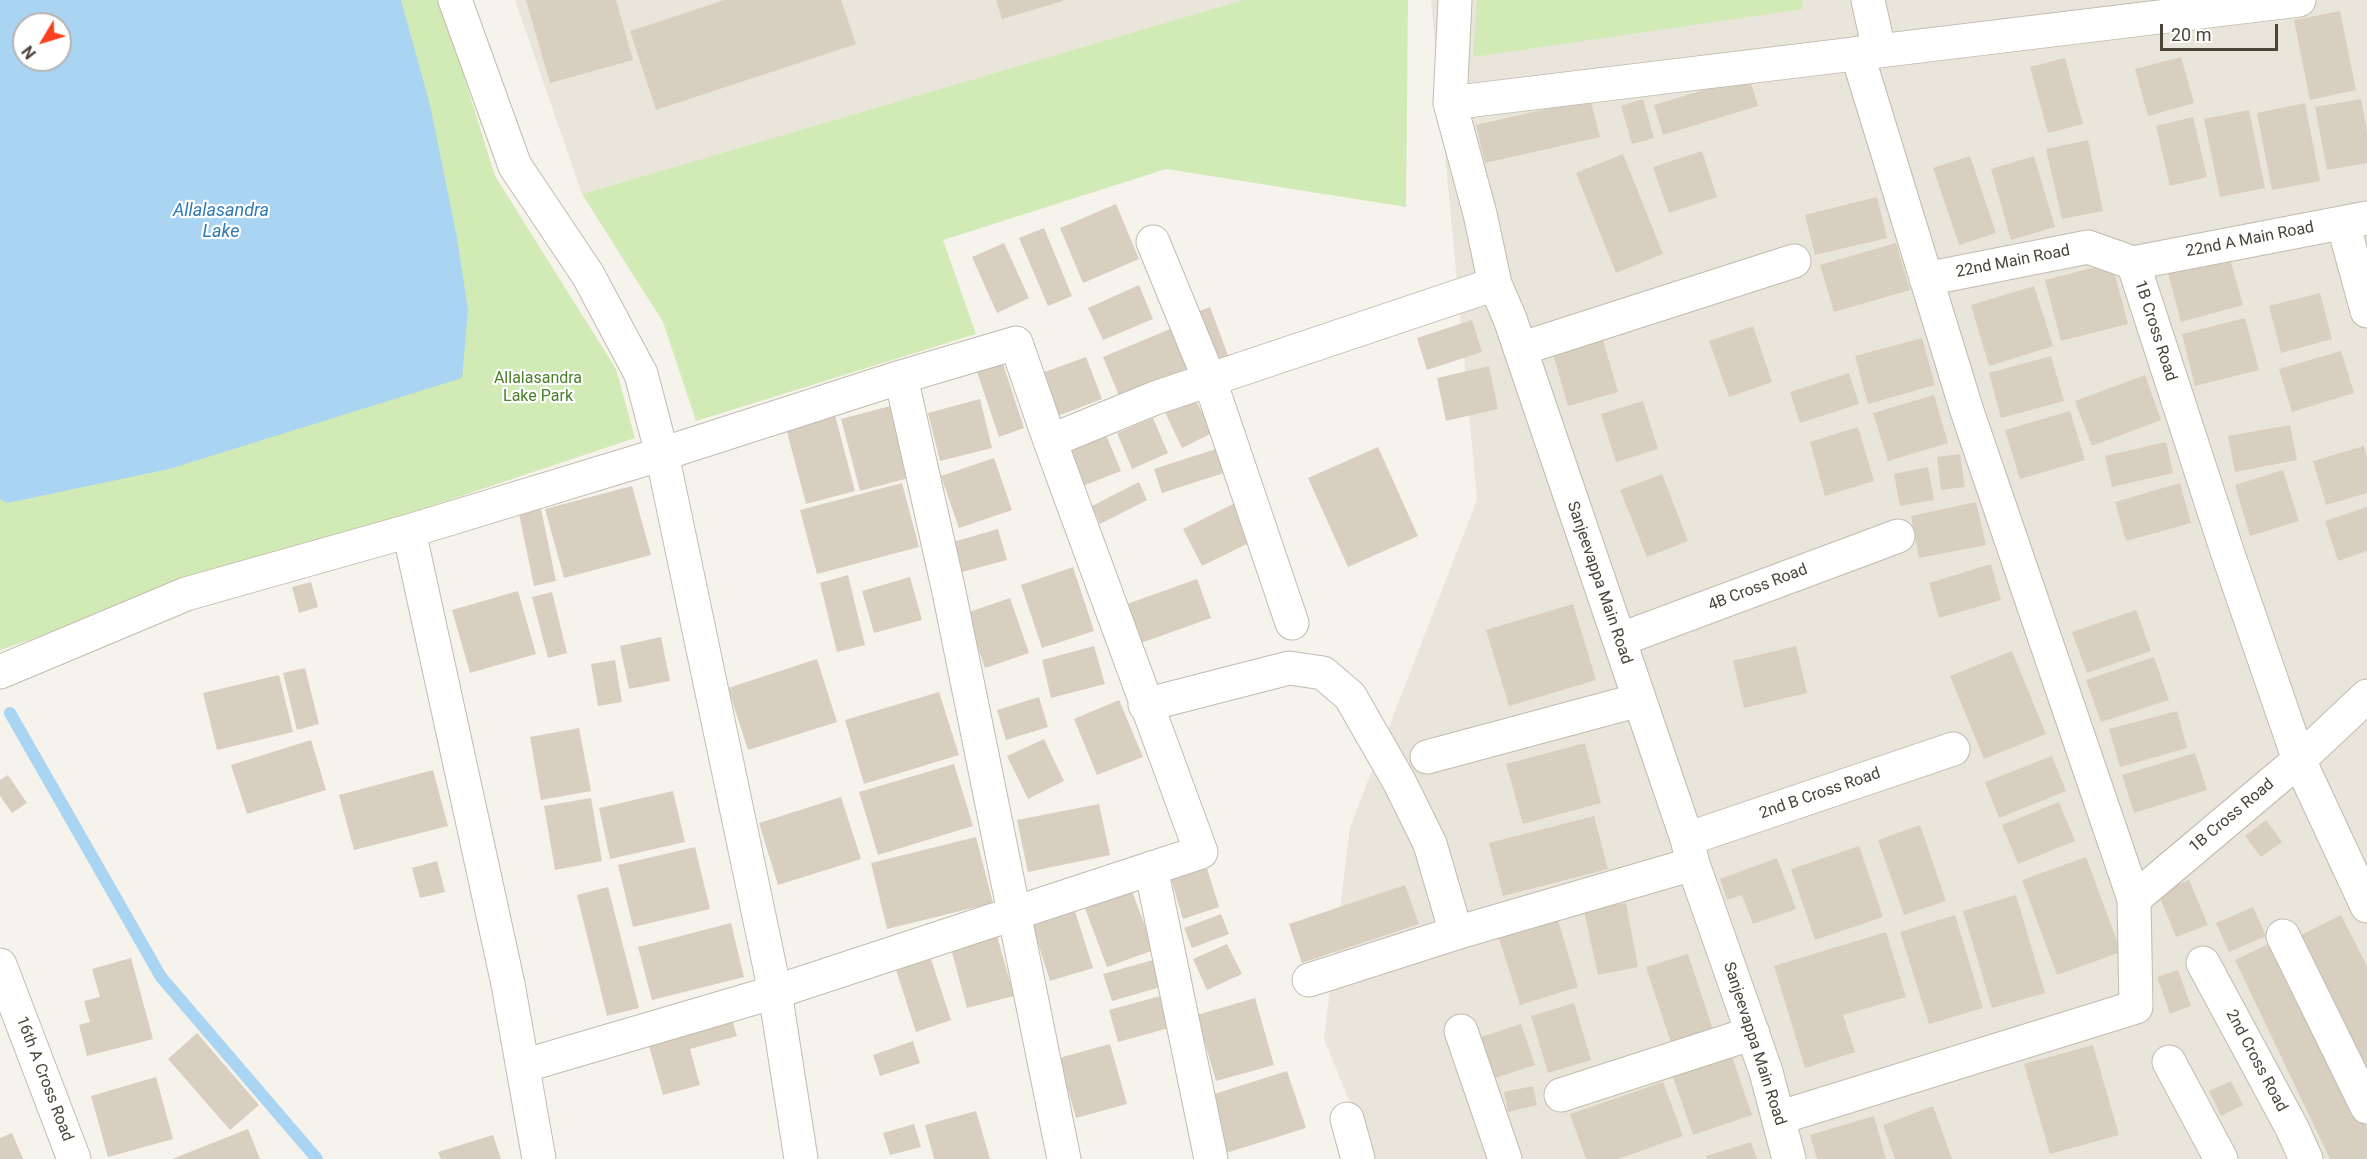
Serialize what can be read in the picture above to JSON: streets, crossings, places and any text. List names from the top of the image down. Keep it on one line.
{"streets":{"street":["22nd A Main Road","22nd Main Road","1B Cross Road","Sanjeevappa Main Road","4B Cross Road","2nd B Cross Road","2nd Cross Road","16th A Cross Road"]},"crossings":[["22nd A Main Road","22nd Main Road"],["22nd A Main Road","1B Cross Road"],["22nd Main Road","1B Cross Road"],["Sanjeevappa Main Road","4B Cross Road"],["Sanjeevappa Main Road","2nd B Cross Road"]],"water":["Allalasandra Lake"],"parks":["Allalasandra Lake Park"],"scale_bar":"20 m","north":"bottom left"}
